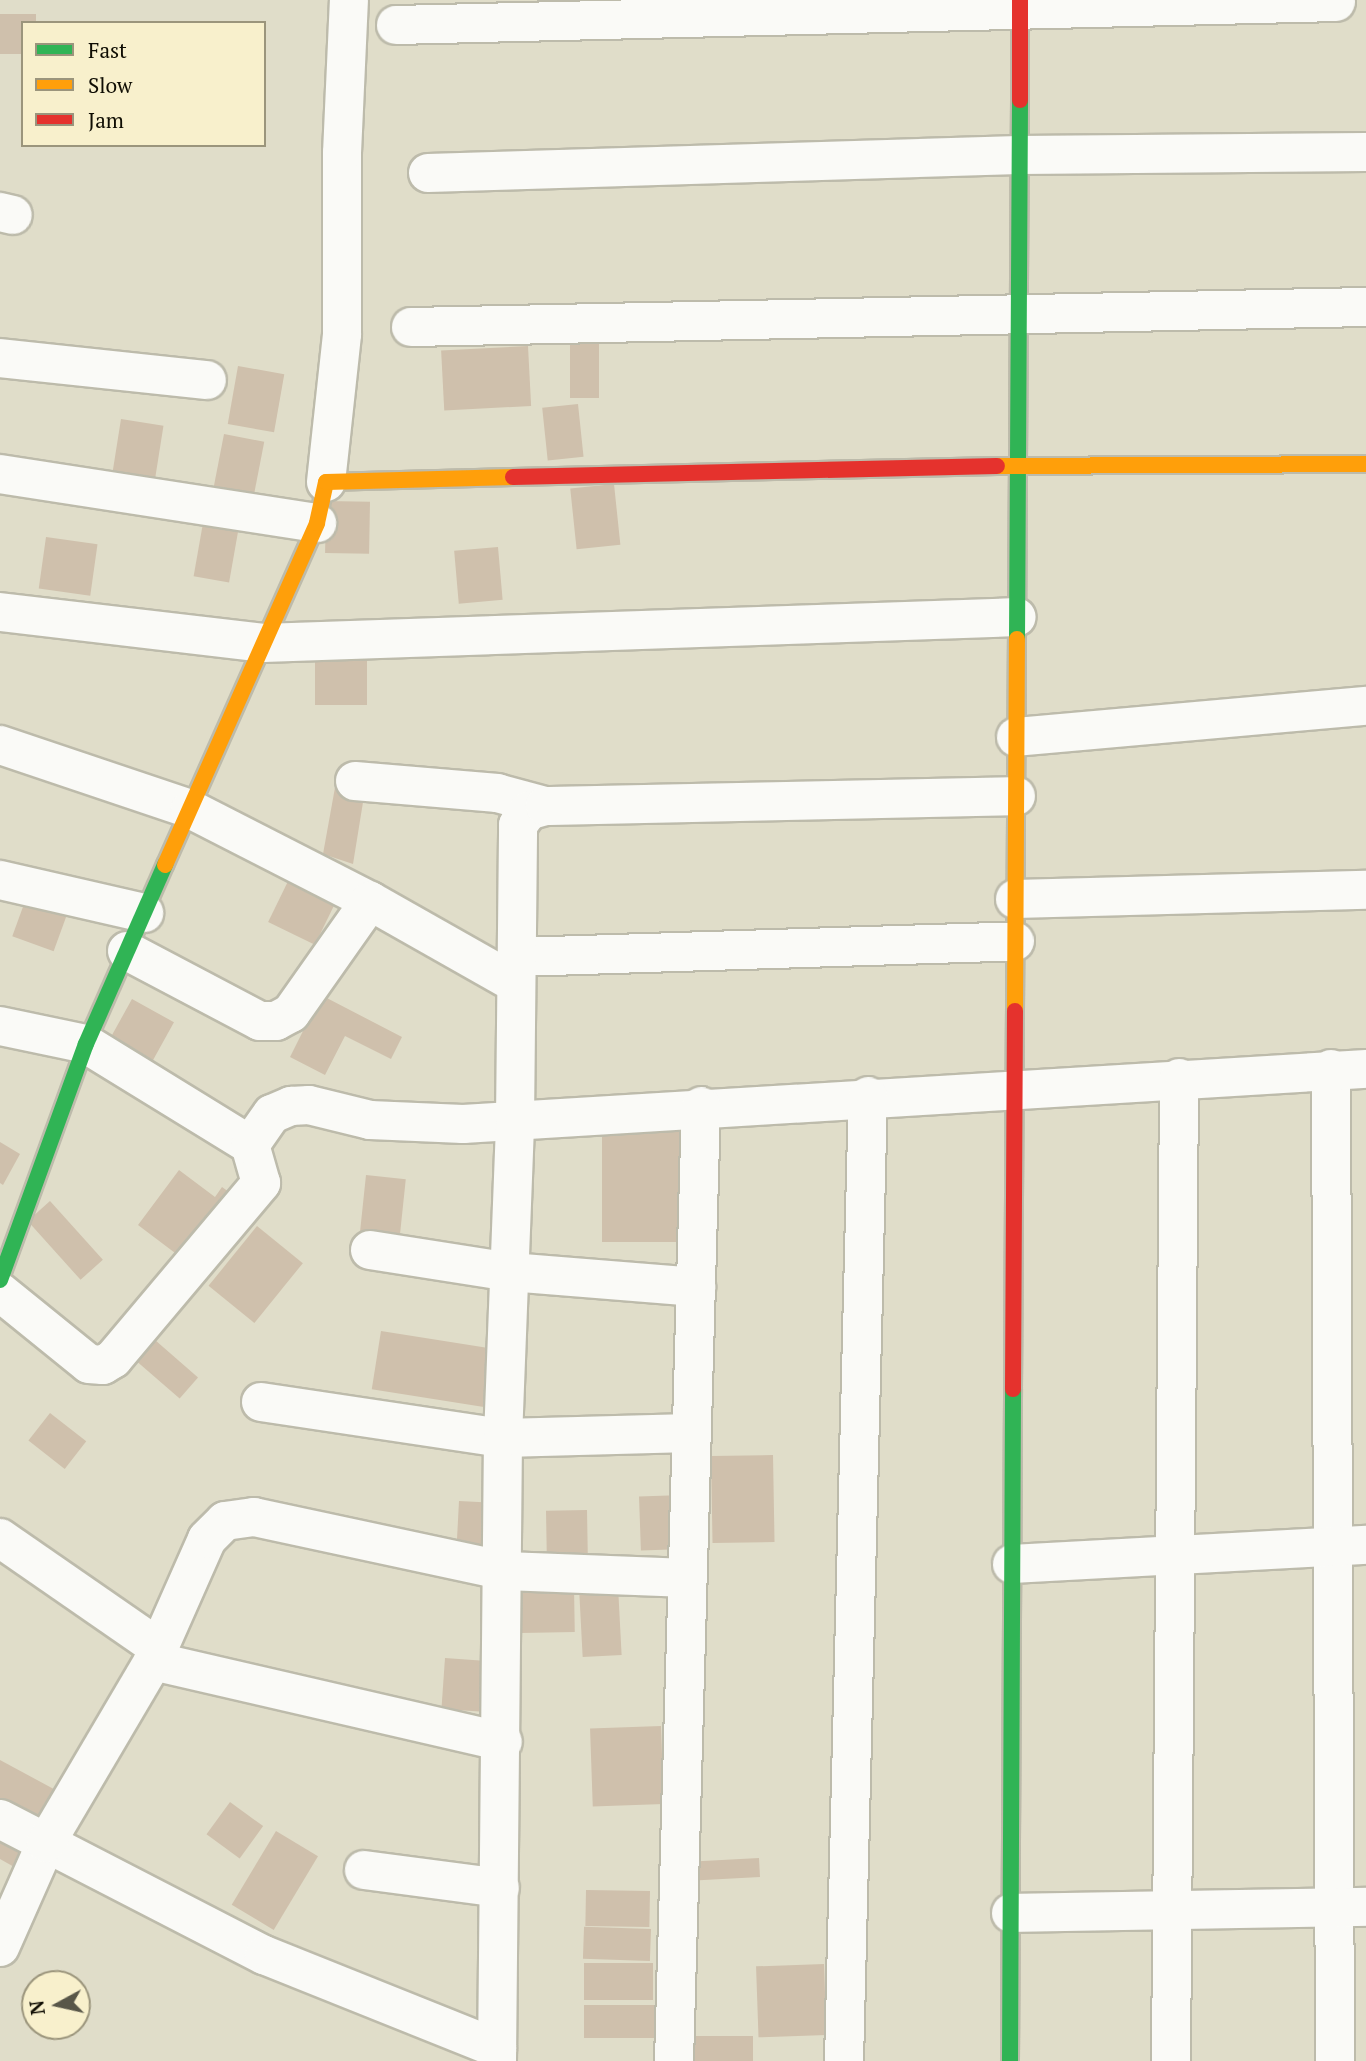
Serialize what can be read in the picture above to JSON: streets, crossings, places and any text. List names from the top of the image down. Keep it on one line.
{"legend":["Fast","Slow","Jam"],"north":"left"}
